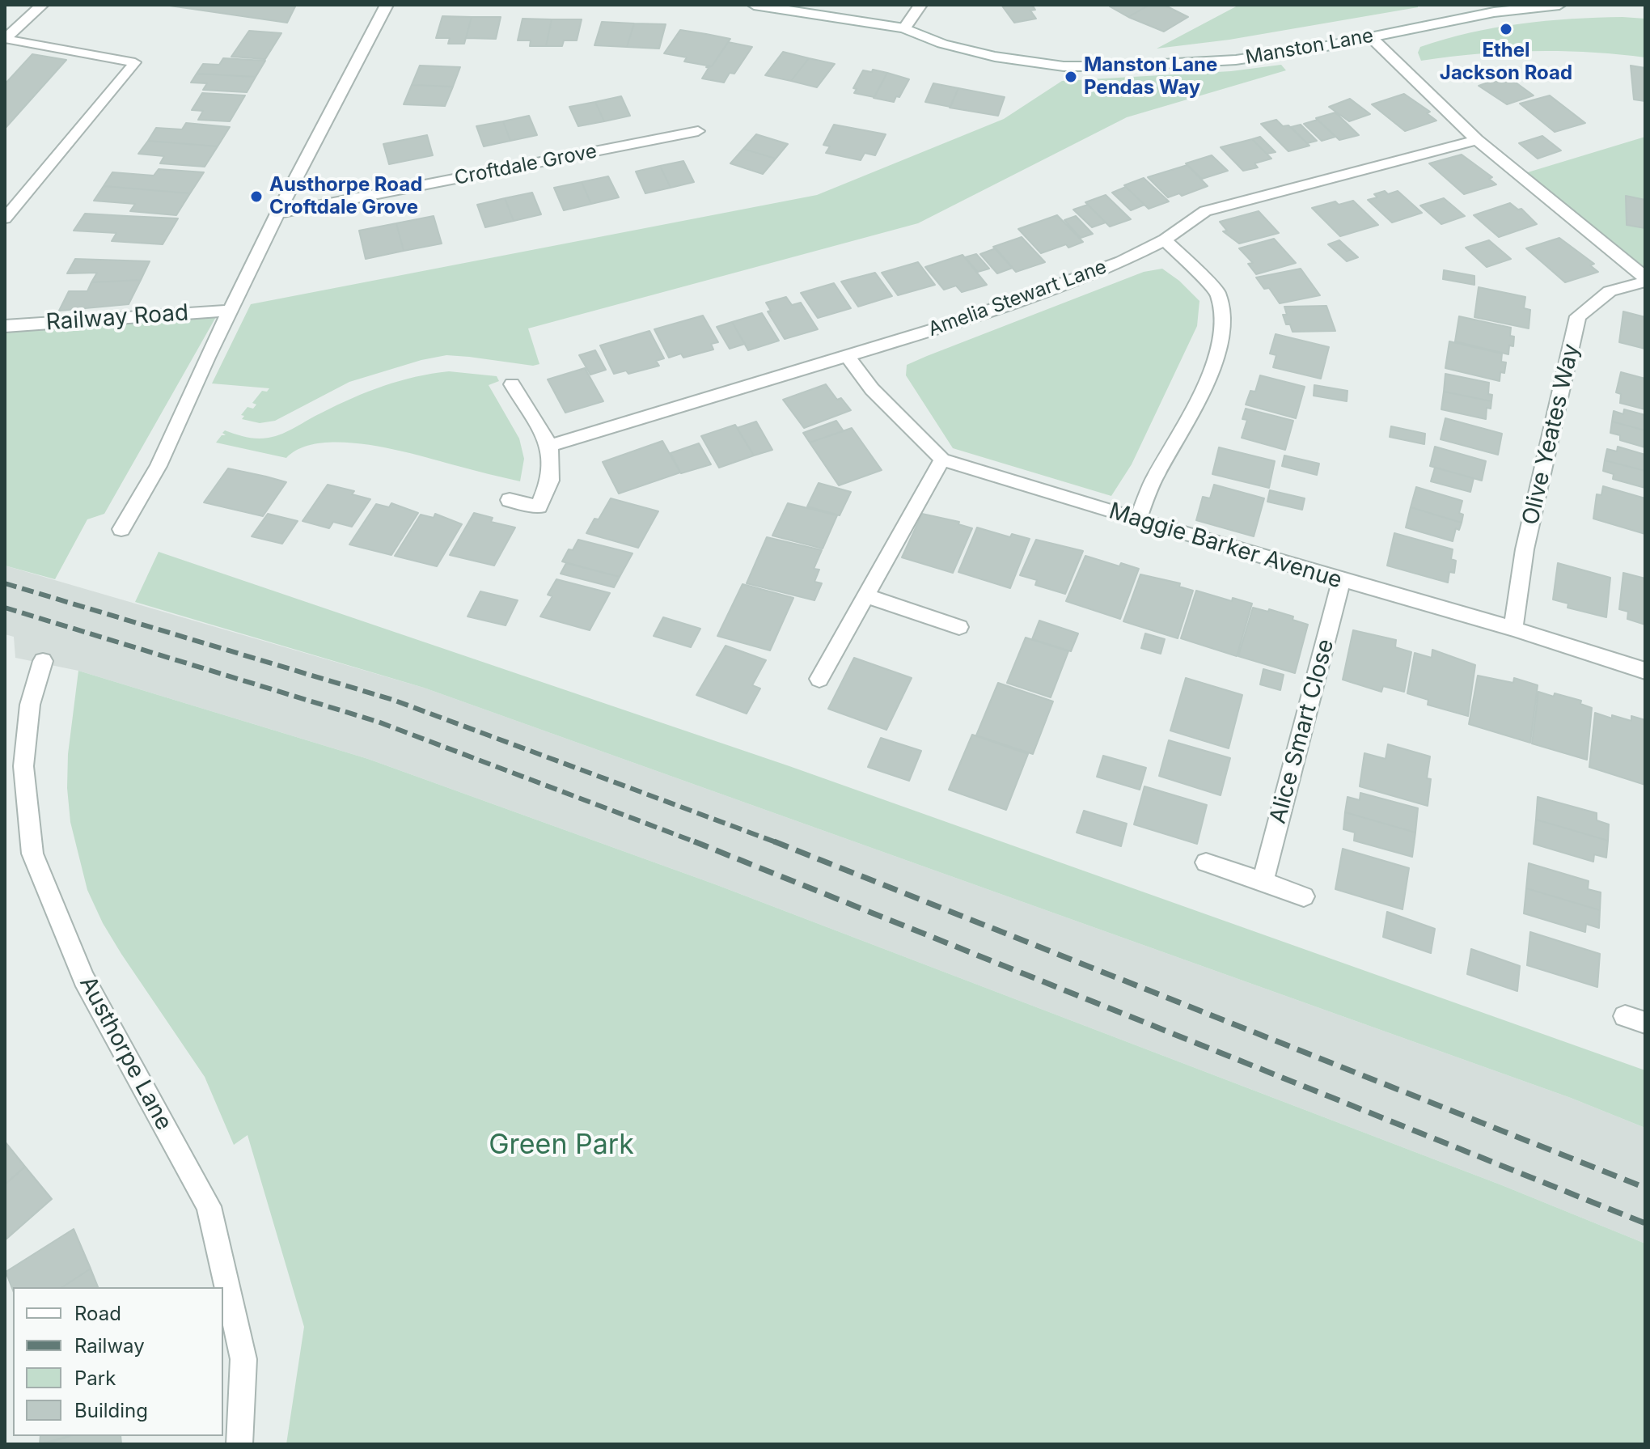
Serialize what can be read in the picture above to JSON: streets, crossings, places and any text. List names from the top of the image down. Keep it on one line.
{"streets":{"street":["Manston Lane","Croftdale Grove","Amelia Stewart Lane","Railway Road","Olive Yeates Way","Maggie Barker Avenue","Alice Smart Close","Austhorpe Lane"]},"crossings":[["Amelia Stewart Lane","Maggie Barker Avenue"],["Olive Yeates Way","Maggie Barker Avenue"],["Maggie Barker Avenue","Alice Smart Close"]],"parks":["Green Park"],"places":["Ethel Jackson Road","Manston Lane Pendas Way","Austhorpe Road Croftdale Grove"],"legend":["Road","Railway","Park","Building"]}
